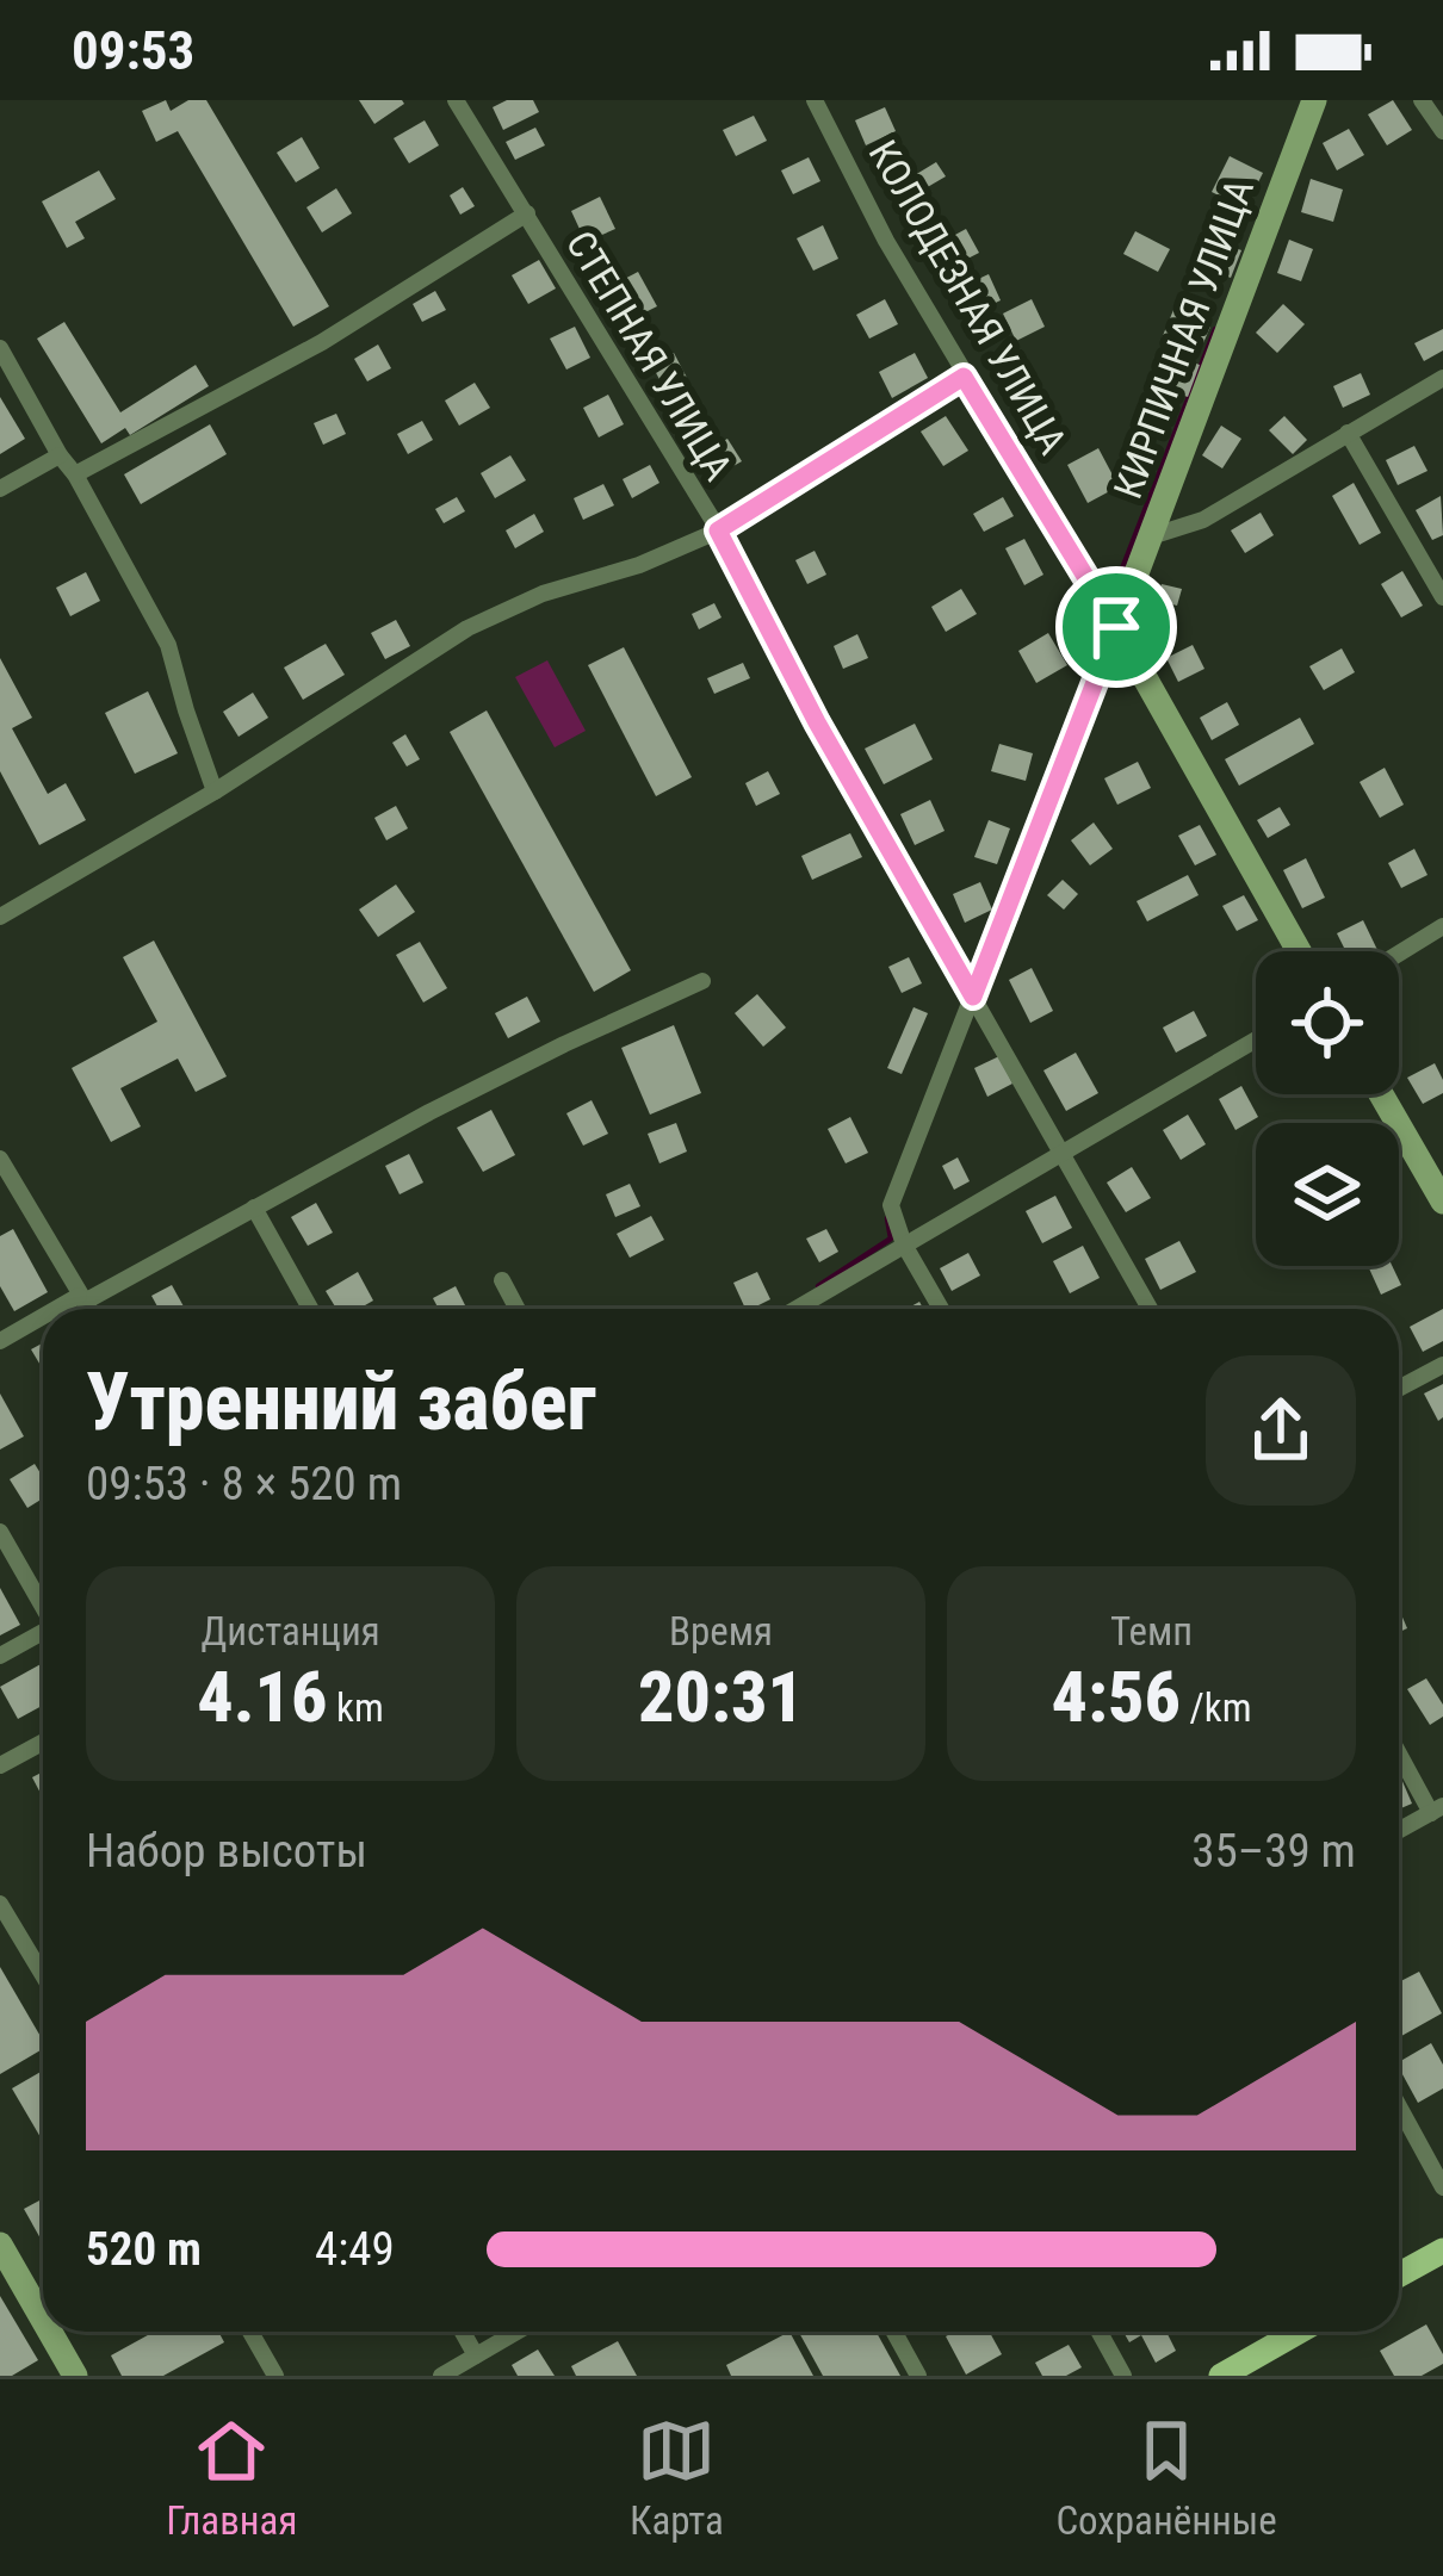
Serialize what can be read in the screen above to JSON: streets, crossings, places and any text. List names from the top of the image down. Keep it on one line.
{"streets":{"street":["КОЛОДЕЗНАЯ УЛИЦА","КИРПИЧНАЯ УЛИЦА","СТЕПНАЯ УЛИЦА"]},"crossings":[["КОЛОДЕЗНАЯ УЛИЦА","КИРПИЧНАЯ УЛИЦА"],["КИРПИЧНАЯ УЛИЦА","СТЕПНАЯ УЛИЦА"]],"page":{"status":"09:53","heading":["Утренний забег","09:53 · 8 × 520 m"],"stats":[["Дистанция","4.16 km"],["Время","20:31"],["Темп","4:56 /km"]],"chart":["Набор высоты","35–39 m"],"list":[{"name":"520 m","note":"4:49"}],"tabs":["Главная","Карта","Сохранённые"]}}
